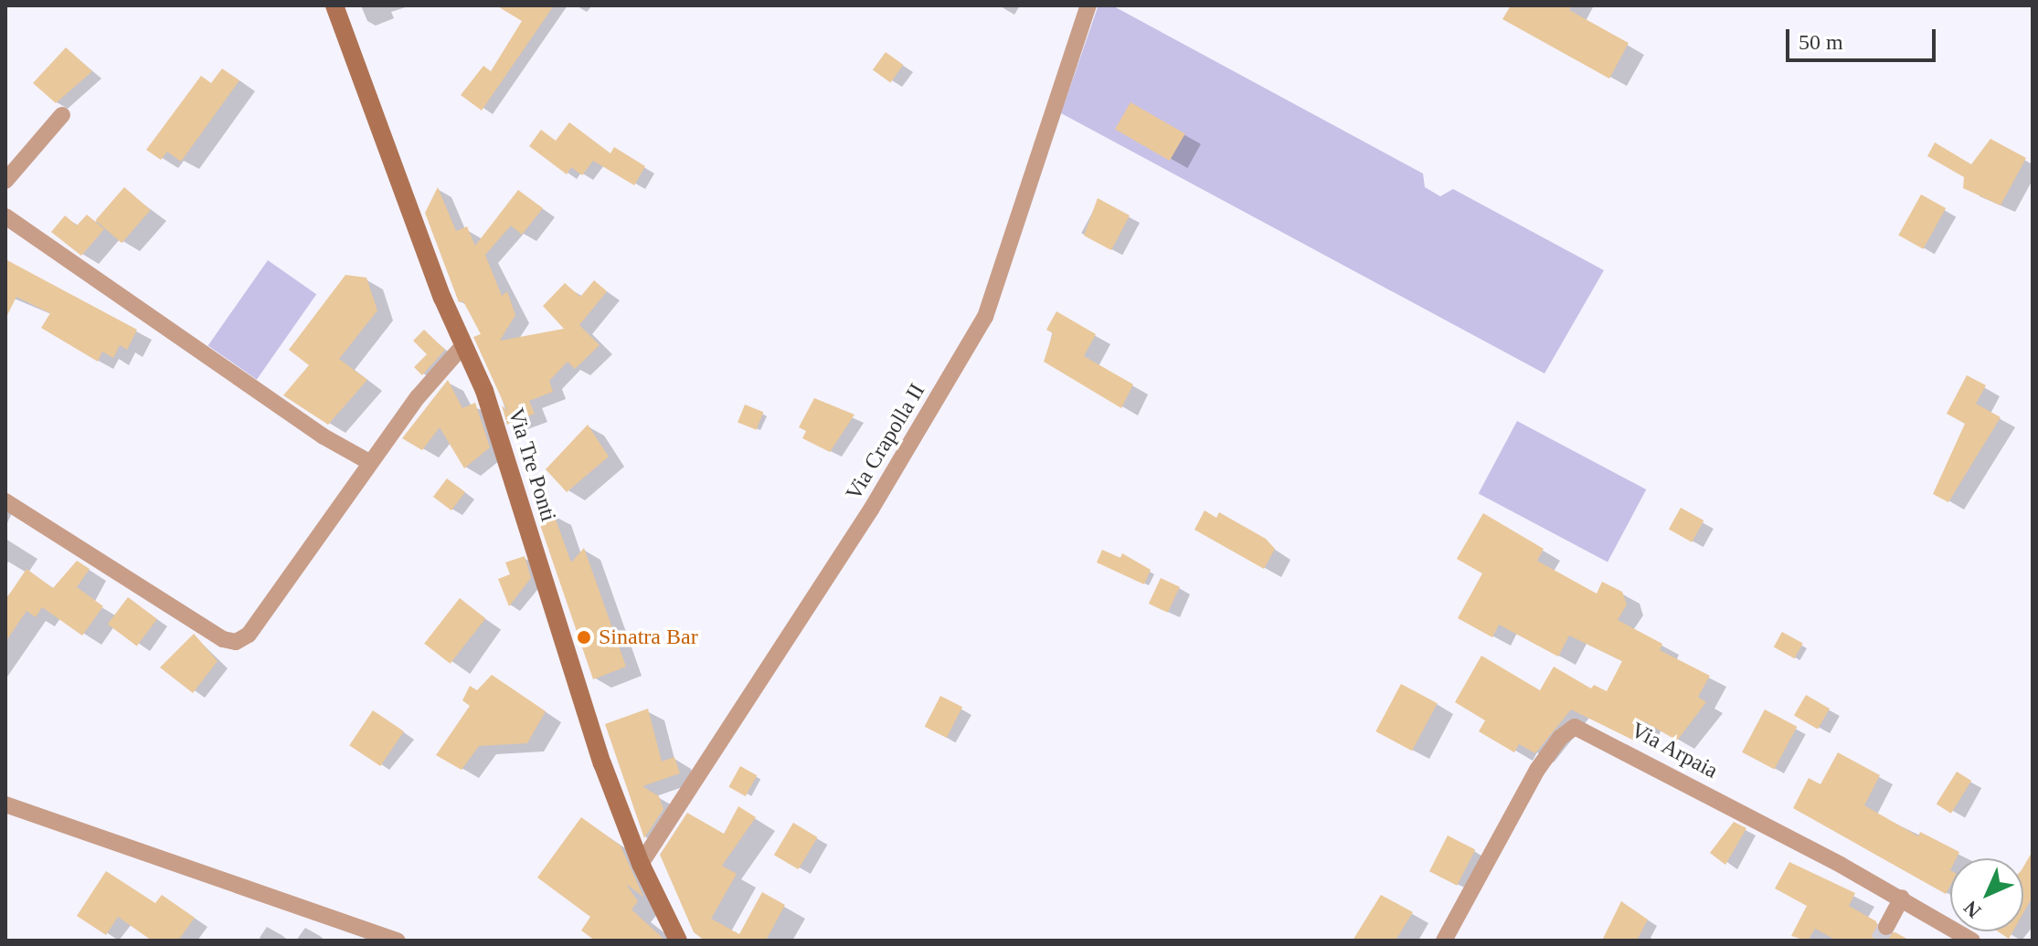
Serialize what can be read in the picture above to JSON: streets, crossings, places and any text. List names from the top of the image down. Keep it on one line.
{"streets":{"street":["Via Crapolla II","Via Tre Ponti","Via Arpaia"]},"crossings":[["Via Crapolla II","Via Tre Ponti"]],"places":["Sinatra Bar"],"scale_bar":"50 m","north":"bottom left"}
